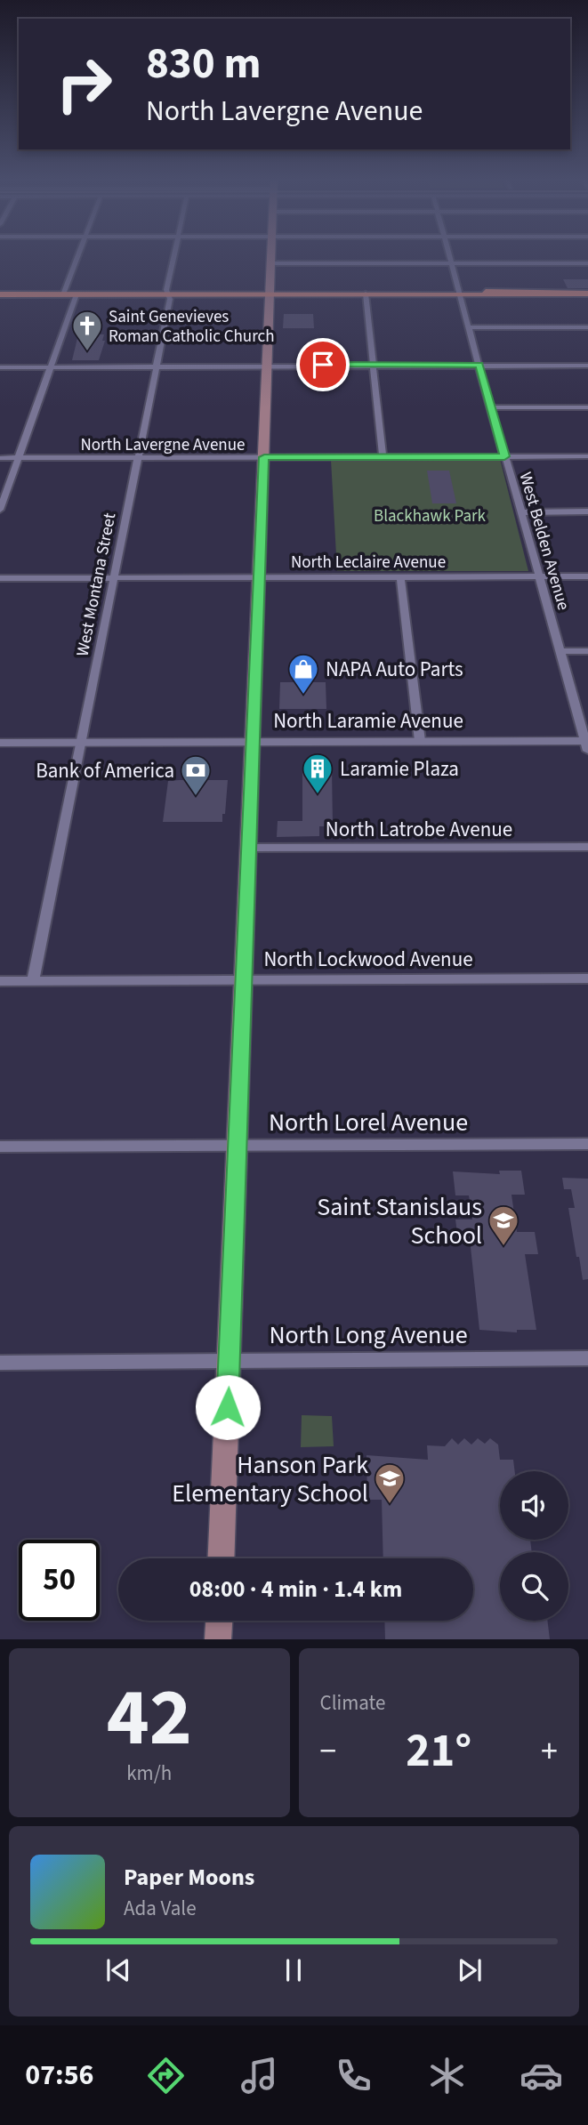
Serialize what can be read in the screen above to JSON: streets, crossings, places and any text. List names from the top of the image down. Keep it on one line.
{"streets":{"street":["North Lavergne Avenue","West Belden Avenue","North Leclaire Avenue","West Montana Street","North Laramie Avenue","North Latrobe Avenue","North Lockwood Avenue","North Lorel Avenue","North Long Avenue"]},"crossings":[["North Lavergne Avenue","West Belden Avenue"],["North Lavergne Avenue","West Montana Street"],["West Belden Avenue","North Leclaire Avenue"],["West Belden Avenue","North Laramie Avenue"],["North Leclaire Avenue","West Montana Street"],["West Montana Street","North Laramie Avenue"],["West Montana Street","North Lockwood Avenue"]],"parks":["Blackhawk Park"],"places":{"church":["Saint Genevieves Roman Catholic Church"],"shop":["NAPA Auto Parts"],"building":["Laramie Plaza"],"bank":["Bank of America"],"school or university":["Saint Stanislaus School","Hanson Park Elementary School"]},"page":{"turn":["830 m","North Lavergne Avenue"],"limit":"50","trip":"08:00 · 4 min · 1.4 km","tile":[["42","km/h"],"Climate"],"heat":["−","21°","+"],"song":["Paper Moons","Ada Vale"],"tabs":"07:56"}}
